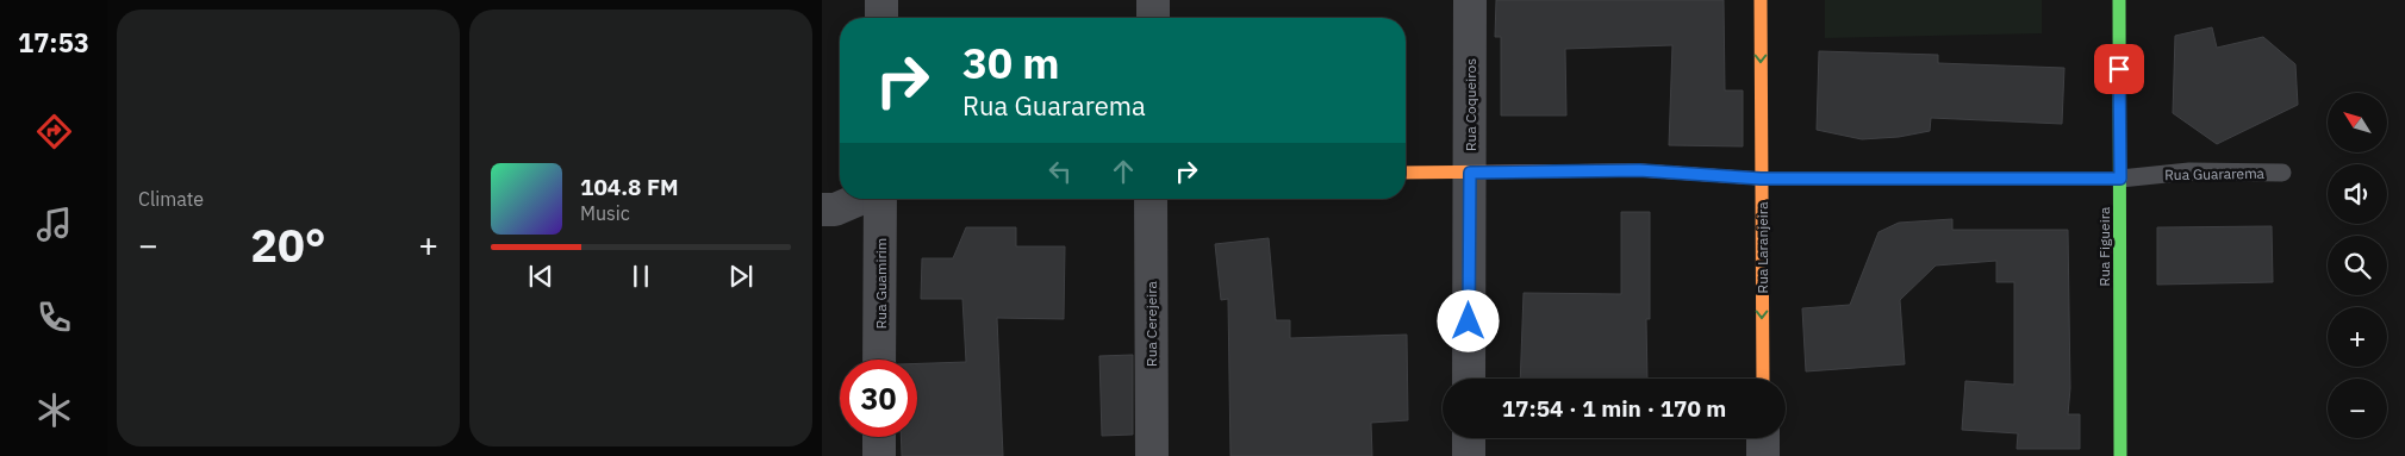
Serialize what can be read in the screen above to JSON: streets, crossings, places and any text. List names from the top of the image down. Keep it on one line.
{"streets":{"street":["Rua Coqueiros","Rua Guararema","Rua Figueira","Rua Laranjeira","Rua Guamirim","Rua Cerejeira"]},"crossings":[["Rua Coqueiros","Rua Guararema"],["Rua Guararema","Rua Figueira"],["Rua Guararema","Rua Laranjeira"]],"one_way":["Rua Laranjeira"],"north":"top left","page":{"tabs":"17:53","tile":"Climate","turn":["30 m","Rua Guararema"],"map_buttons":["+","−"],"song":["104.8 FM","Music"],"heat":["−","20°","+"],"limit":"30","trip":"17:54 · 1 min · 170 m"}}
